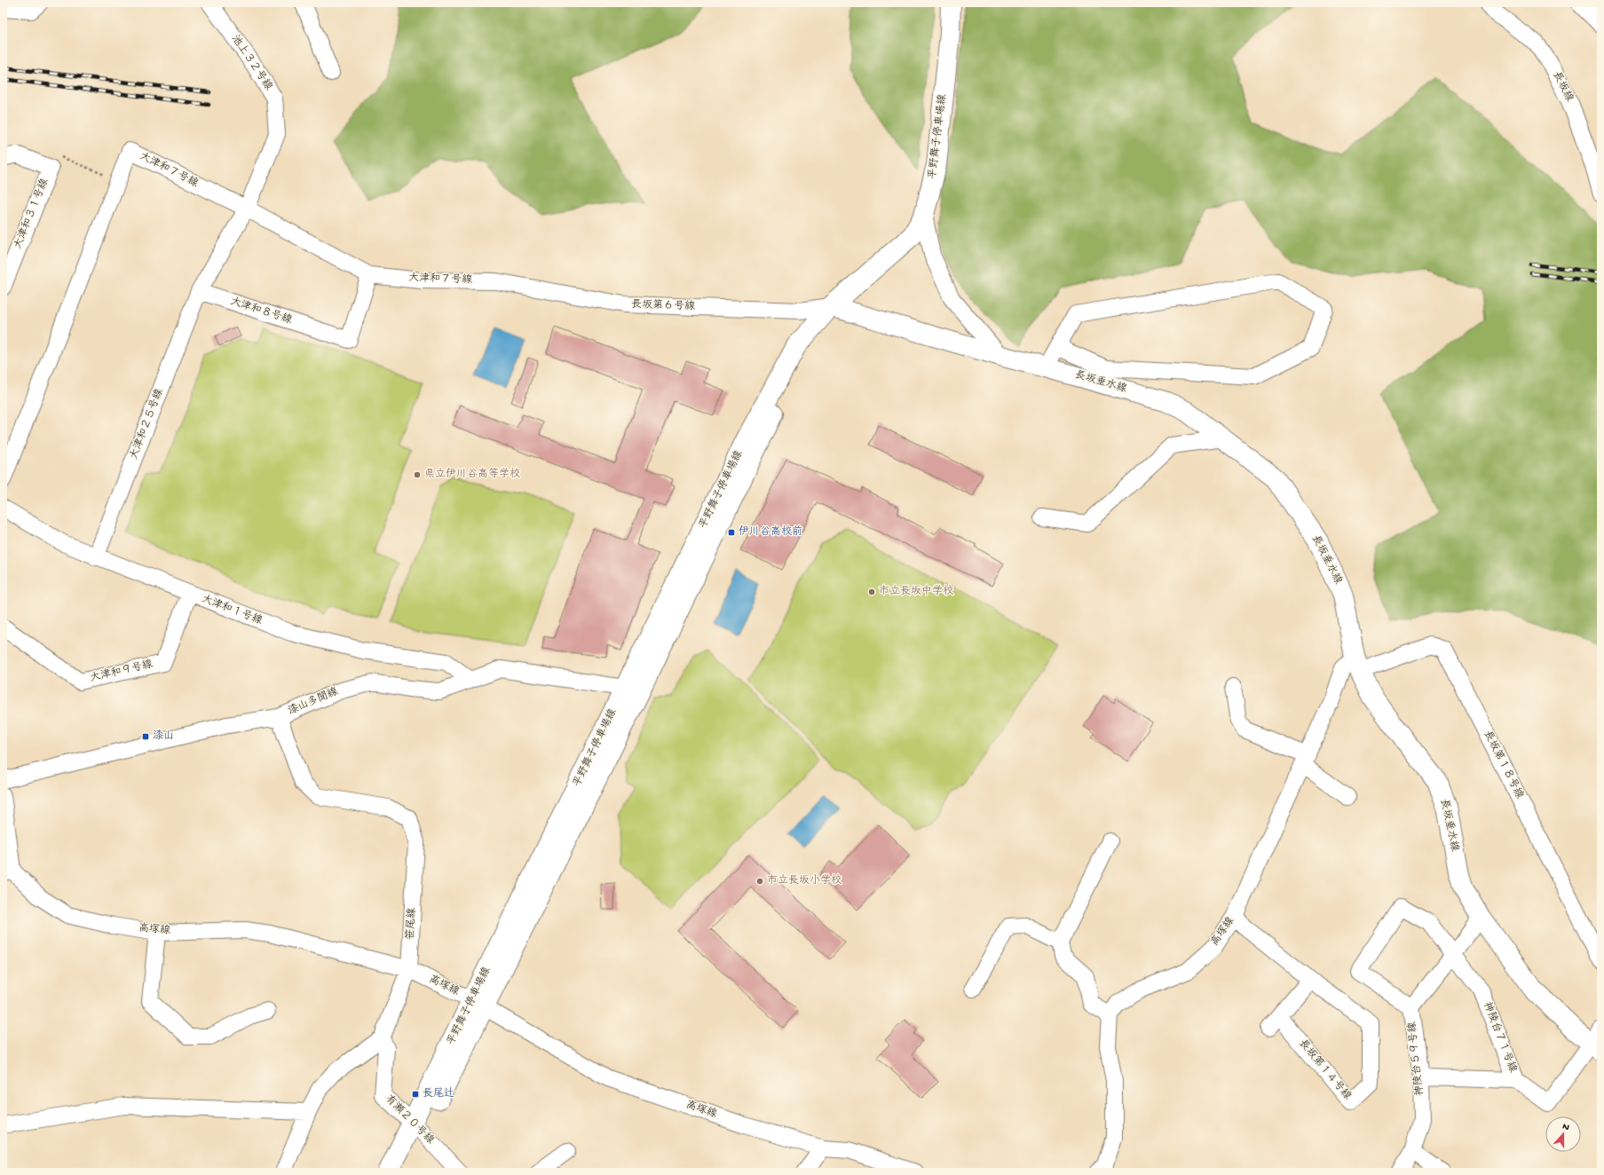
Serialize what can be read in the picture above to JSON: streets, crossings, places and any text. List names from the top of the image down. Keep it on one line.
{"streets":{"main road":["平野舞子停車場線","長坂垂水線"],"street":["池上３２号線","長坂線","大津和７号線","大津和３１号線","長坂第６号線","大津和８号線","大津和２５号線","大津和１号線","大津和９号線","漆山多聞線","長坂第１８号線","笹尾線","高塚線","神陵台７１号線","神陵台５９号線","長坂第１４号線","有瀬２０号線"]},"crossings":[["池上３２号線","大津和７号線"],["平野舞子停車場線","長坂第６号線"],["平野舞子停車場線","長坂垂水線"],["平野舞子停車場線","漆山多聞線"],["平野舞子停車場線","高塚線"],["平野舞子停車場線","有瀬２０号線"],["大津和７号線","長坂第６号線"],["大津和７号線","大津和８号線"],["長坂第６号線","長坂垂水線"],["大津和８号線","大津和２５号線"],["長坂垂水線","長坂第１８号線"],["長坂垂水線","高塚線"],["長坂垂水線","神陵台７１号線"],["長坂垂水線","神陵台５９号線"],["大津和２５号線","大津和１号線"],["大津和１号線","大津和９号線"],["大津和１号線","漆山多聞線"],["漆山多聞線","笹尾線"],["長坂第１８号線","高塚線"],["笹尾線","高塚線"],["笹尾線","有瀬２０号線"],["高塚線","長坂第１４号線"],["神陵台７１号線","神陵台５９号線"]],"places":{"other":["県立伊川谷高等学校","市立長坂中学校","市立長坂小学校"],"transit":["伊川谷高校前","漆山","長尾辻"]},"north":"top"}
